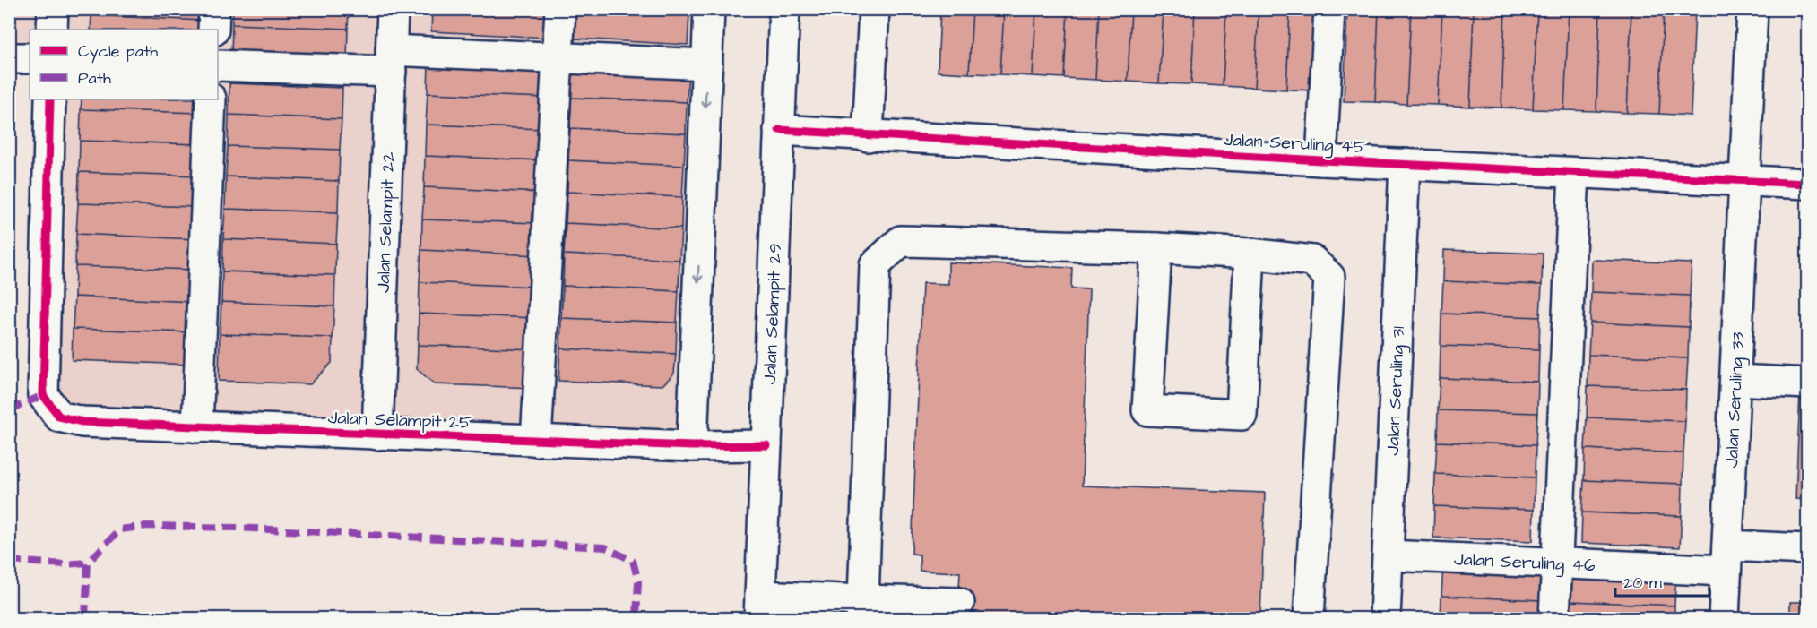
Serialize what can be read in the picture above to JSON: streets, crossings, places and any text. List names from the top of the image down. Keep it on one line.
{"streets":{"street":["Jalan Seruling 45","Jalan Selampit 22","Jalan Selampit 29","Jalan Seruling 31","Jalan Seruling 33","Jalan Selampit 25","Jalan Seruling 46"]},"crossings":[["Jalan Seruling 45","Jalan Selampit 29"],["Jalan Seruling 45","Jalan Seruling 31"],["Jalan Seruling 45","Jalan Seruling 33"],["Jalan Selampit 22","Jalan Selampit 25"],["Jalan Selampit 29","Jalan Selampit 25"],["Jalan Seruling 31","Jalan Seruling 46"],["Jalan Seruling 33","Jalan Seruling 46"]],"legend":["Cycle path","Path"],"scale_bar":"20 m"}
